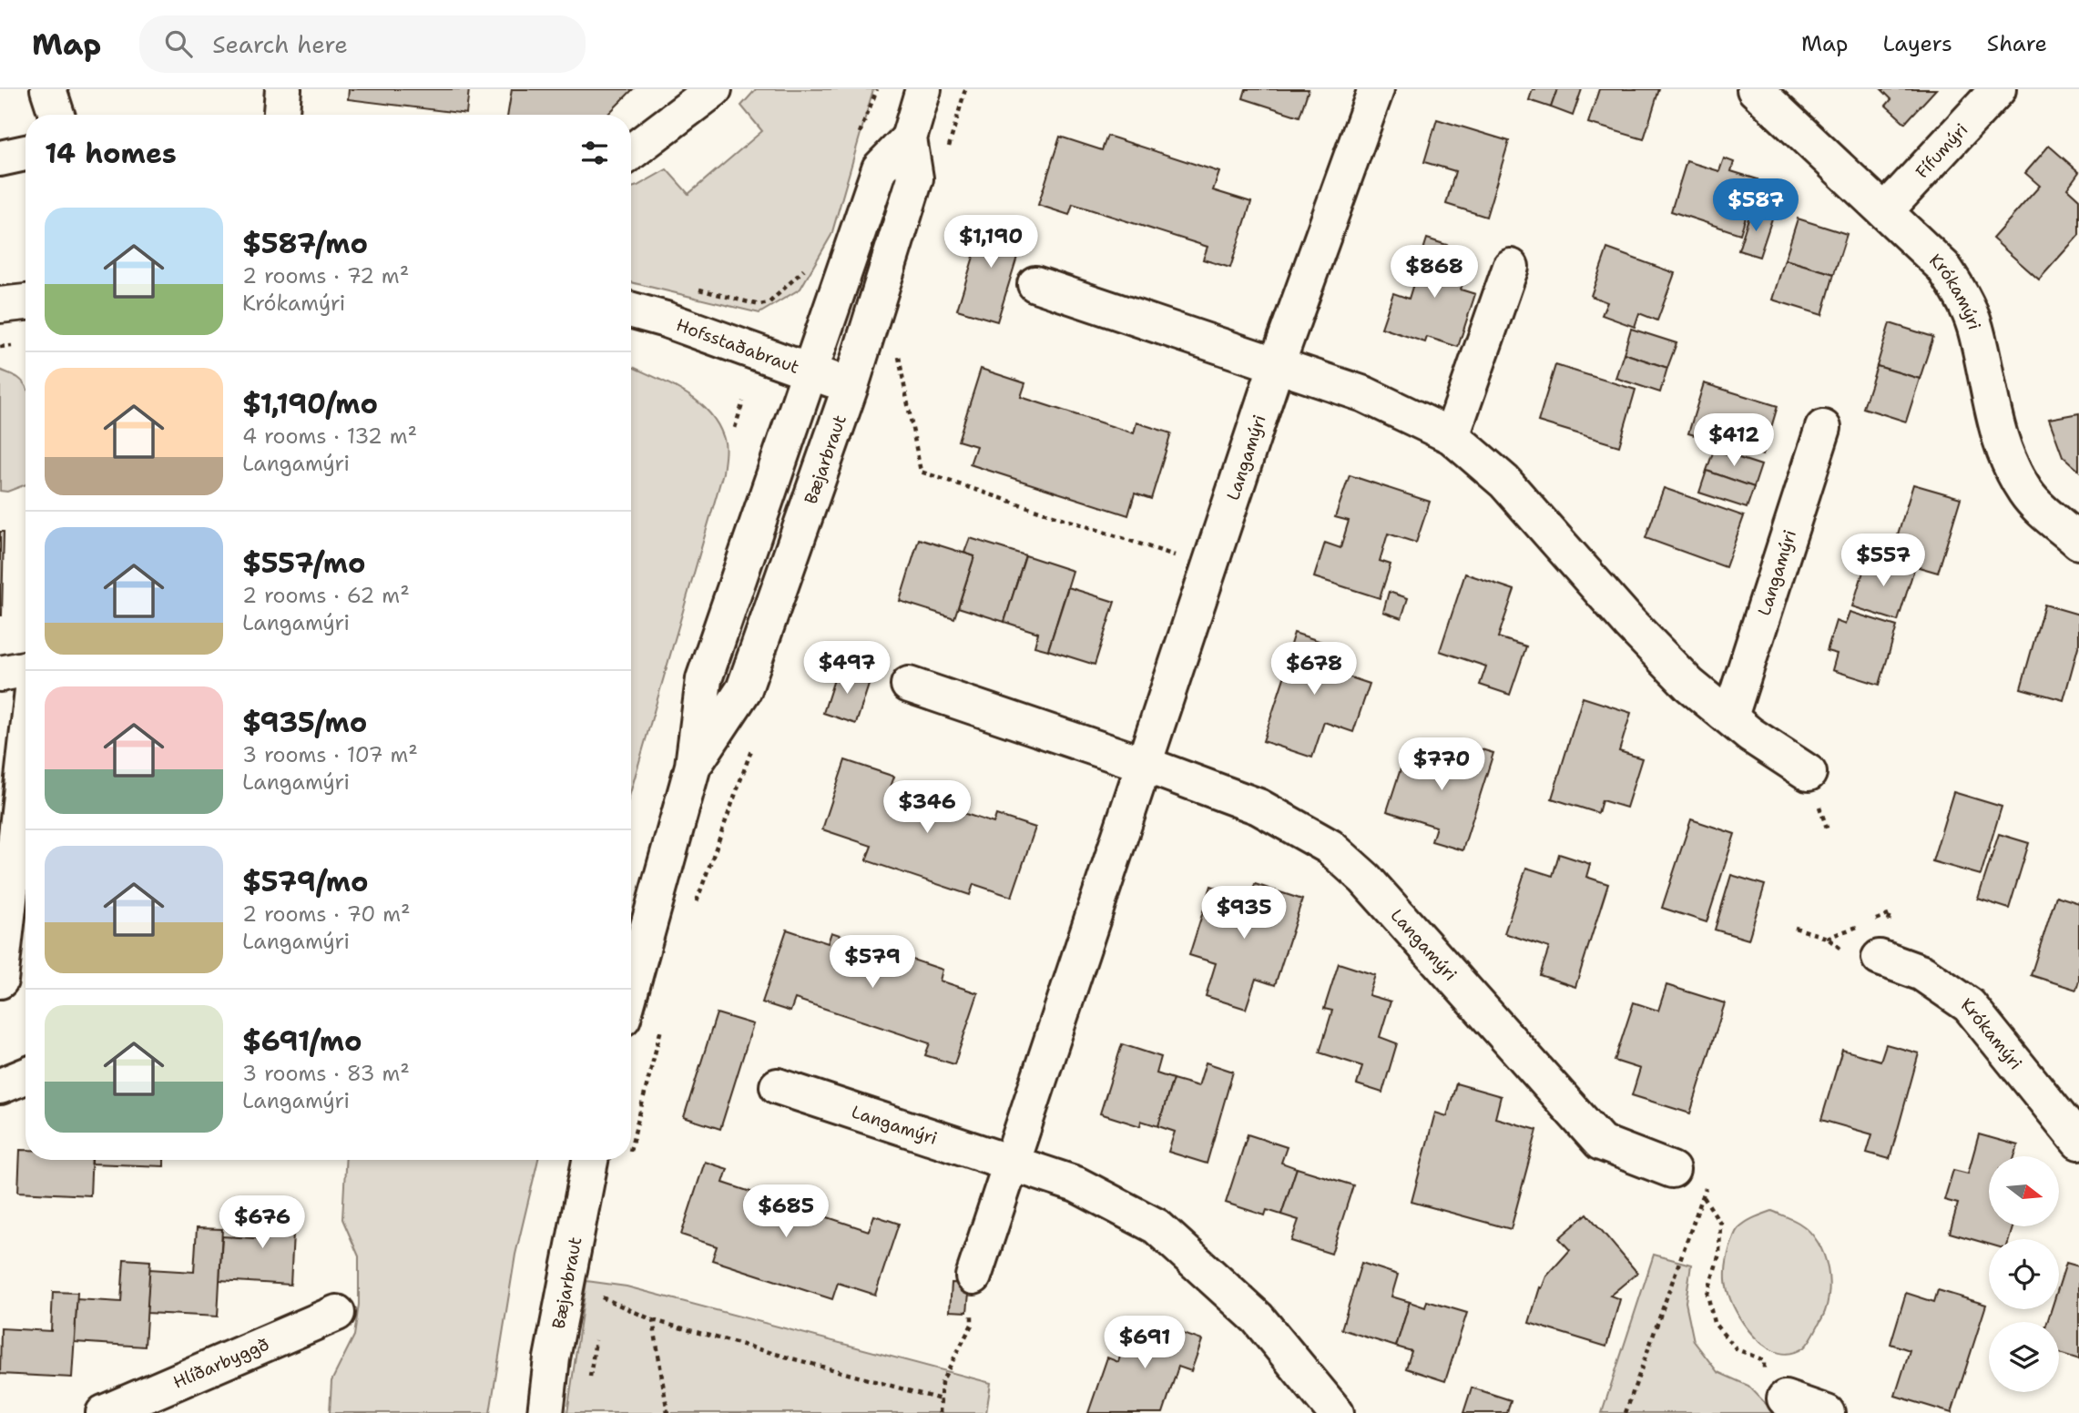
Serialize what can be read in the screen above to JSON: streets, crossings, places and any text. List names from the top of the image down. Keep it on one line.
{"streets":{"street":["Fífumýri","Krókamýri","Hofsstaðabraut","Langamýri","Bæjarbraut","Hlíðarbyggð"]},"crossings":[["Fífumýri","Krókamýri"],["Hofsstaðabraut","Bæjarbraut"]],"north":"right","page":{"header":"Map","search":"Search here","nav":["Map","Layers","Share"],"heading":"14 homes","price":["$587","$1,190","$868","$412","$557","$497","$678","$770","$346","$935","$579","$685","$676","$691"],"list":[{"name":"$587/mo","note":"2 rooms · 72 m² · Krókamýri"},{"name":"$1,190/mo","note":"4 rooms · 132 m² · Langamýri"},{"name":"$557/mo","note":"2 rooms · 62 m² · Langamýri"},{"name":"$935/mo","note":"3 rooms · 107 m² · Langamýri"},{"name":"$579/mo","note":"2 rooms · 70 m² · Langamýri"},{"name":"$691/mo","note":"3 rooms · 83 m² · Langamýri"}]}}
